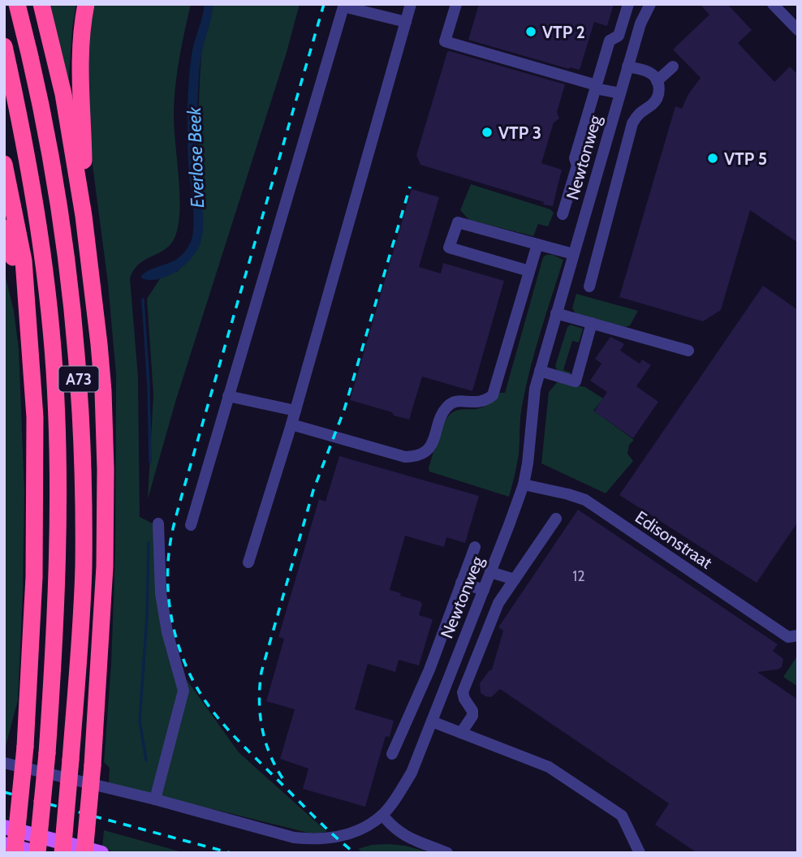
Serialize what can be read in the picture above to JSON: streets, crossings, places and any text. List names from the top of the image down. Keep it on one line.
{"streets":{"highway":["A73"],"street":["Newtonweg","Edisonstraat"]},"crossings":[["Newtonweg","Edisonstraat"]],"water":["Everlose Beek"],"places":["VTP 2","VTP 3","VTP 5"],"house_numbers":["12"]}
